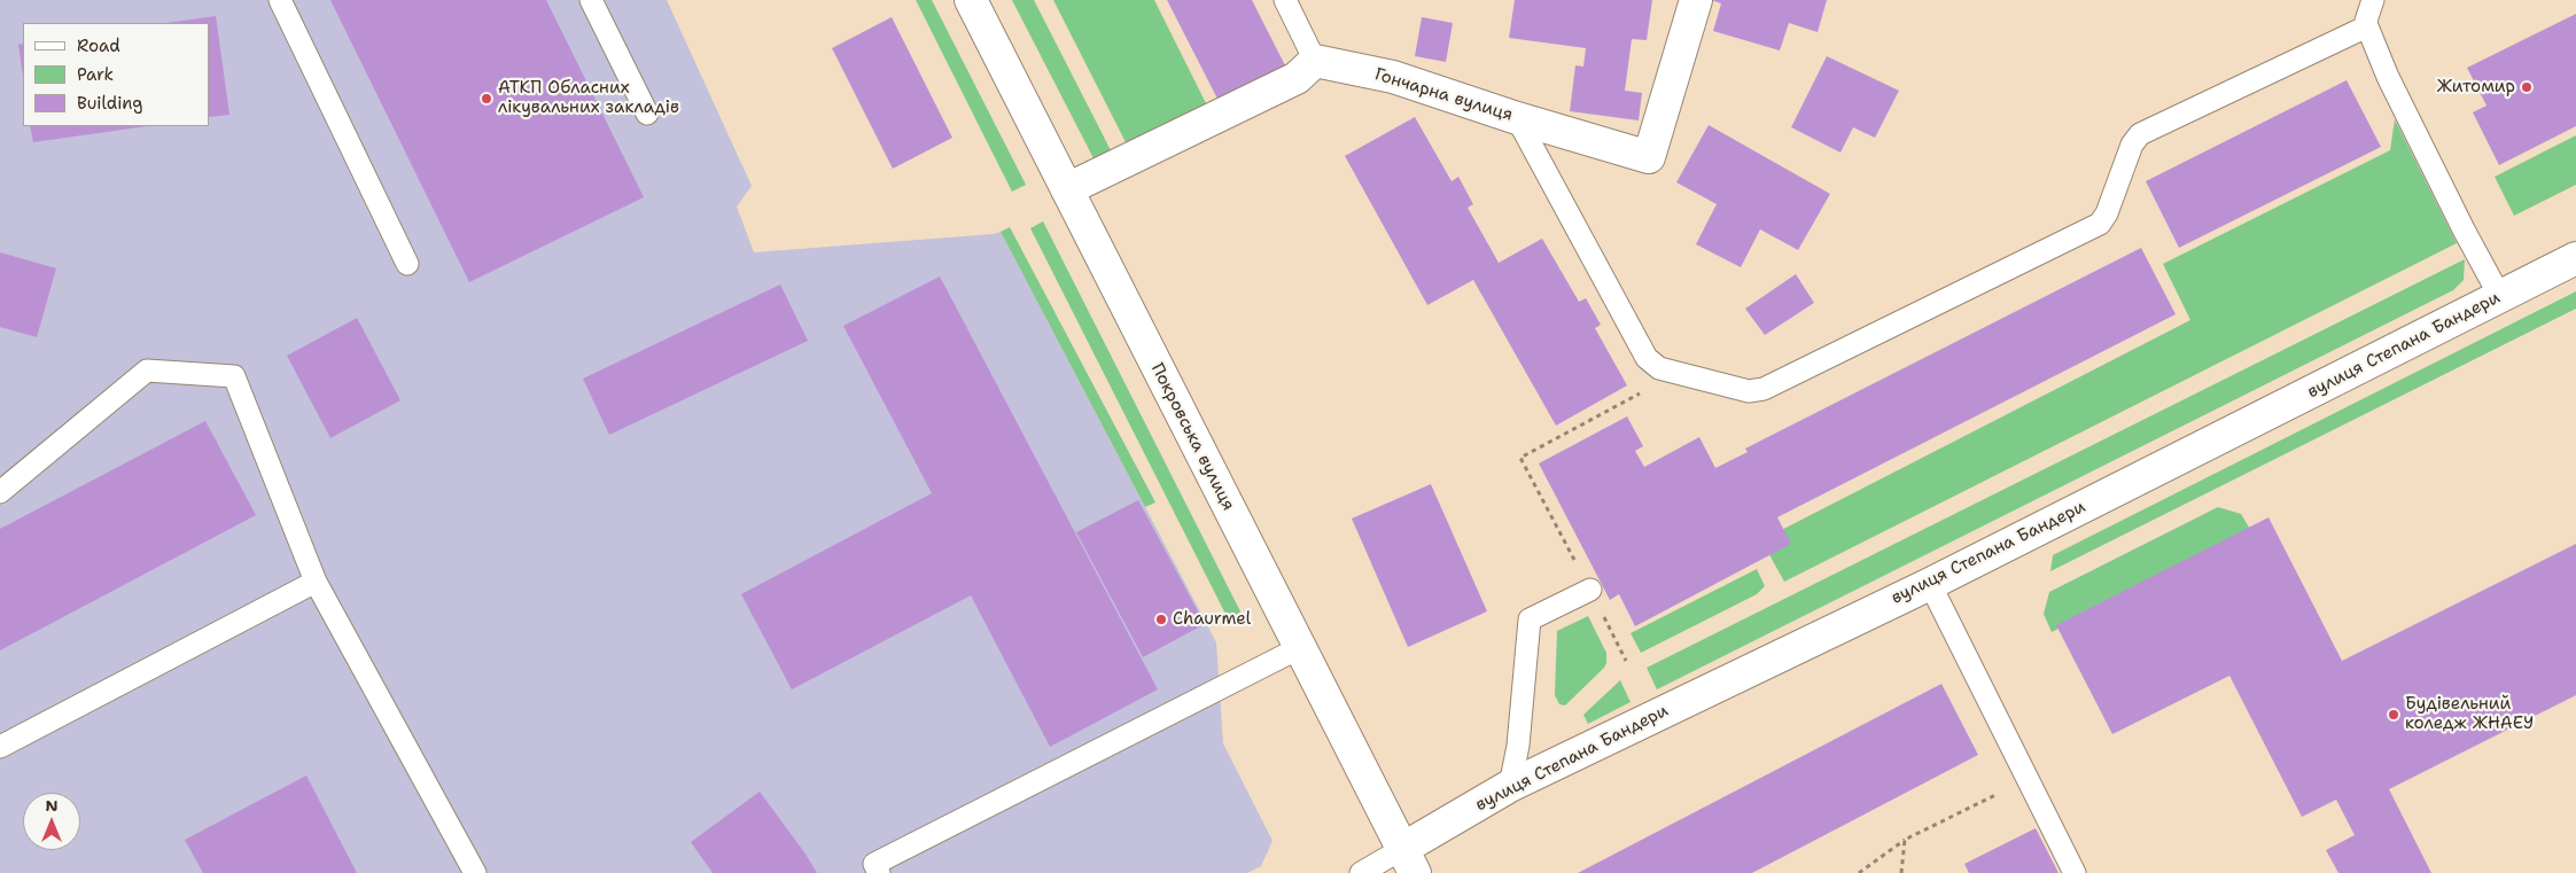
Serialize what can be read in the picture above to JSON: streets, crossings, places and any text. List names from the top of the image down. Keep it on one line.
{"streets":{"main road":["Гончарна вулиця","вулиця Степана Бандери","Покровська вулиця"]},"crossings":[["вулиця Степана Бандери","Покровська вулиця"]],"places":["Житомир","АТКП Обласних лікувальних закладів","Chaurmel","Будівельний коледж ЖНАЕУ"],"legend":["Road","Park","Building"],"north":"top"}
